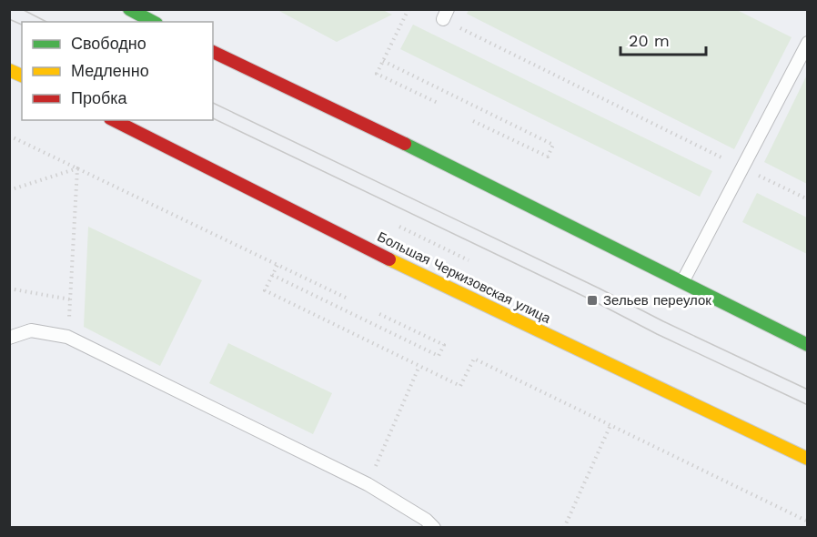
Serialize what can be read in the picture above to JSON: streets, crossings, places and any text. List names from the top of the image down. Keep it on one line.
{"streets":{"main road":["Большая Черкизовская улица"]},"places":{"transit":["Зельев переулок"]},"legend":["Свободно","Медленно","Пробка"],"scale_bar":"20 m"}
